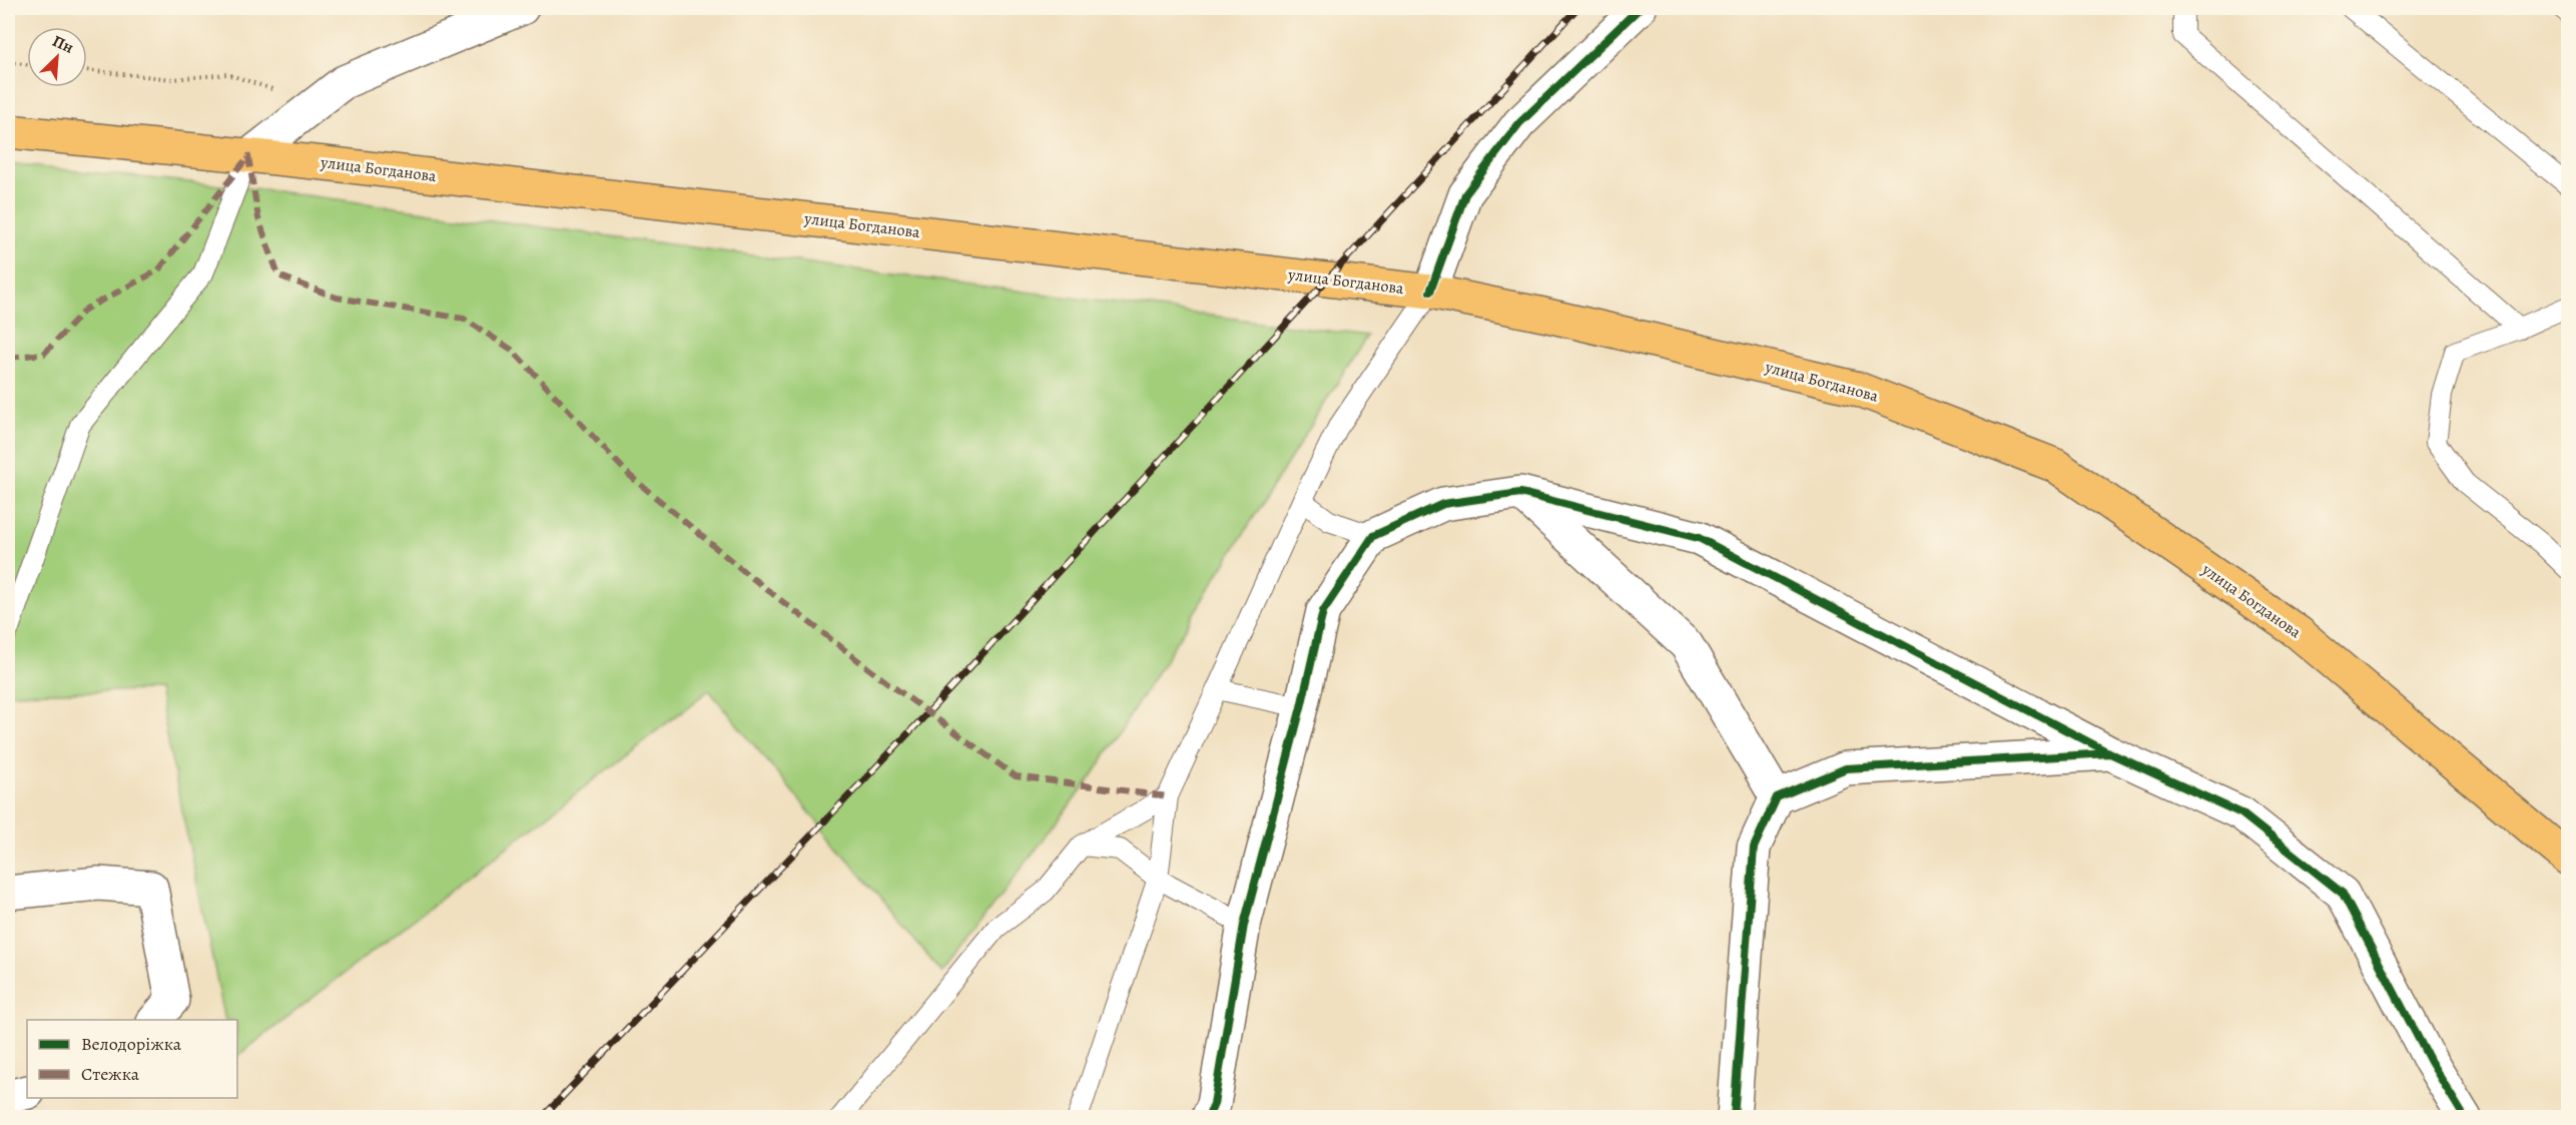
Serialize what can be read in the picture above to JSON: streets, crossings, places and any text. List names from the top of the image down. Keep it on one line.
{"streets":{"main road":["улица Богданова"]},"legend":["Велодоріжка","Стежка"],"north":"top right"}
